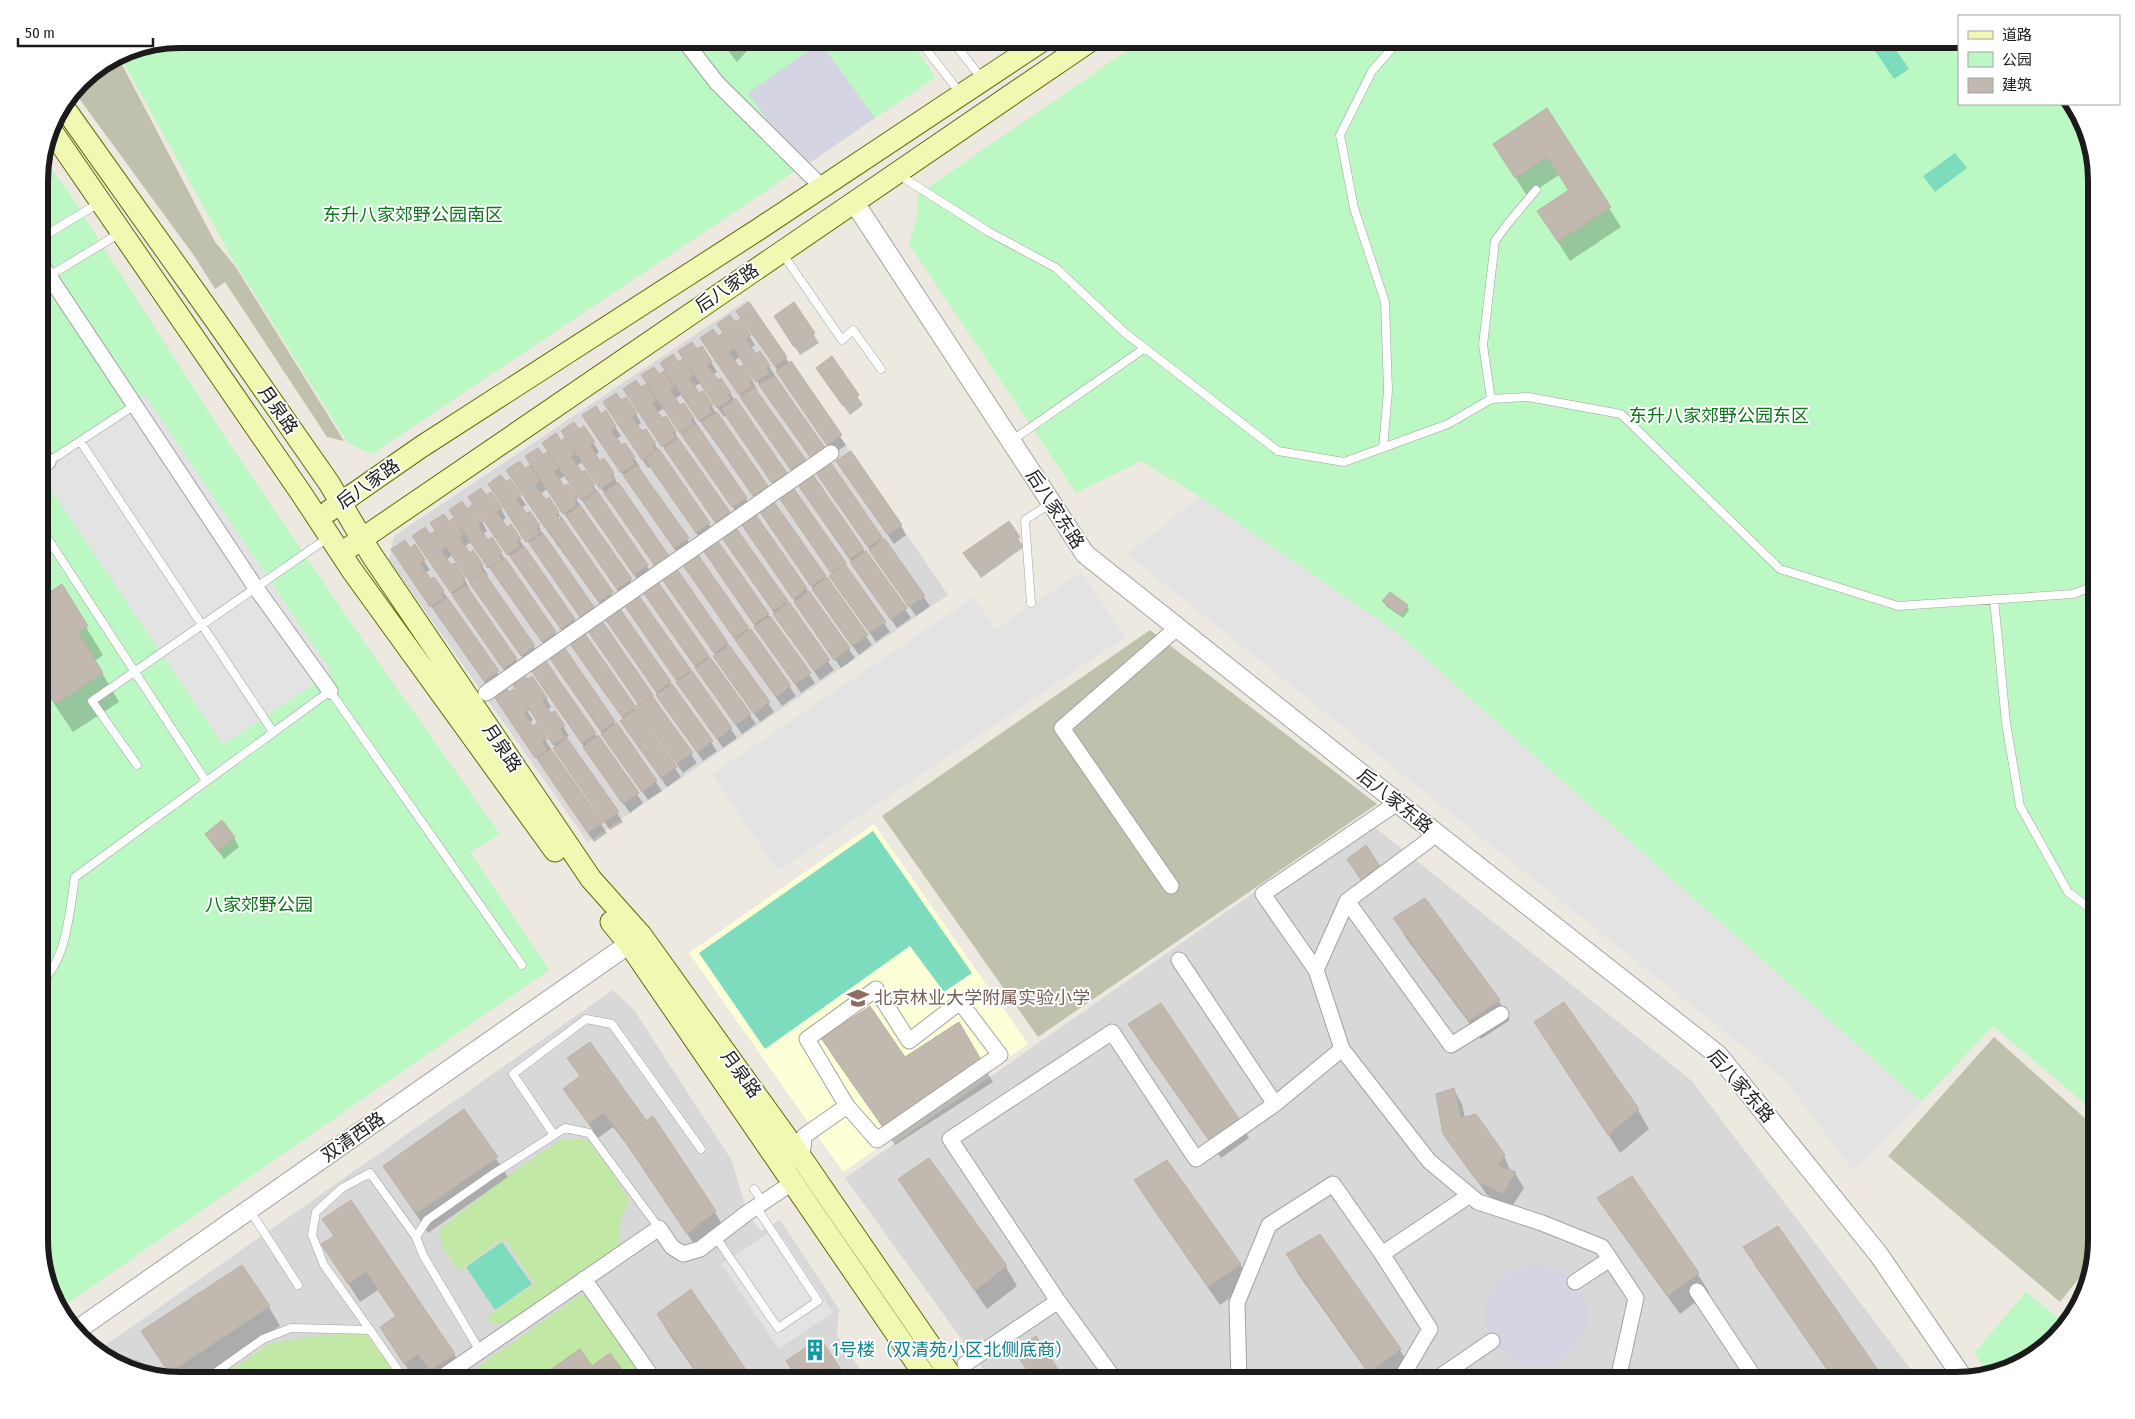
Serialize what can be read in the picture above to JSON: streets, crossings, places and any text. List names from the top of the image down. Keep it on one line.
{"streets":{"main road":["后八家路","月泉路"],"street":["后八家东路","双清西路"]},"crossings":[["后八家路","月泉路"],["后八家路","后八家东路"],["月泉路","双清西路"]],"parks":["东升八家郊野公园南区","东升八家郊野公园东区","八家郊野公园"],"places":{"school or university":["北京林业大学附属实验小学"],"building":["1号楼（双清苑小区北侧底商）"]},"legend":["道路","公园","建筑"],"scale_bar":"50 m"}
